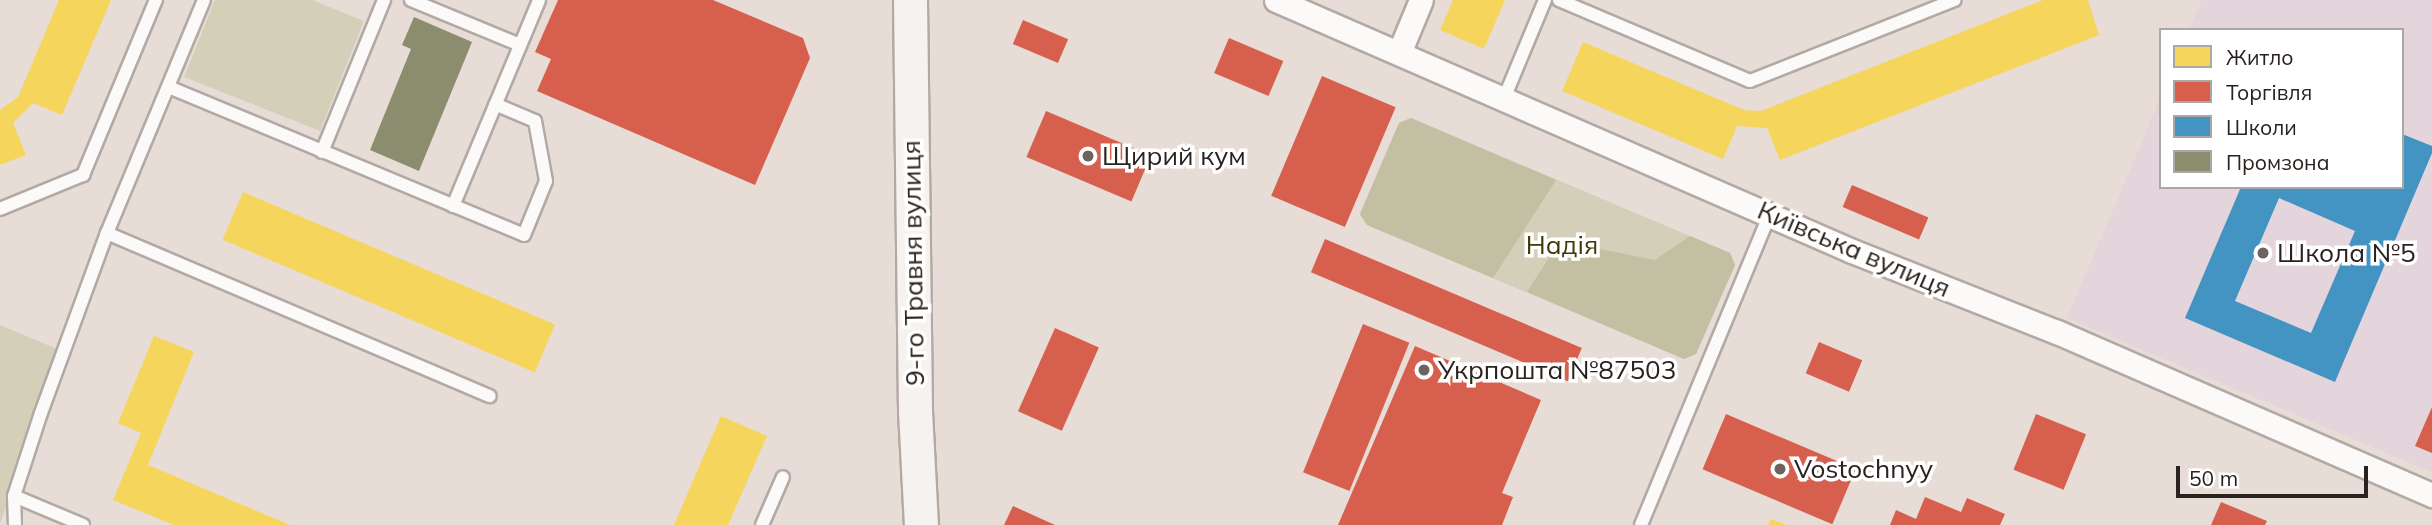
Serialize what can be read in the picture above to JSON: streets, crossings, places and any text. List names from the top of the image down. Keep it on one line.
{"streets":{"street":["Київська вулиця","9-го Травня вулиця"]},"parks":["Надія"],"places":["Щирий кум","Школа №5","Укрпошта №87503","Vostochnyy"],"legend":["Житло","Торгівля","Школи","Промзона"],"scale_bar":"50 m"}
